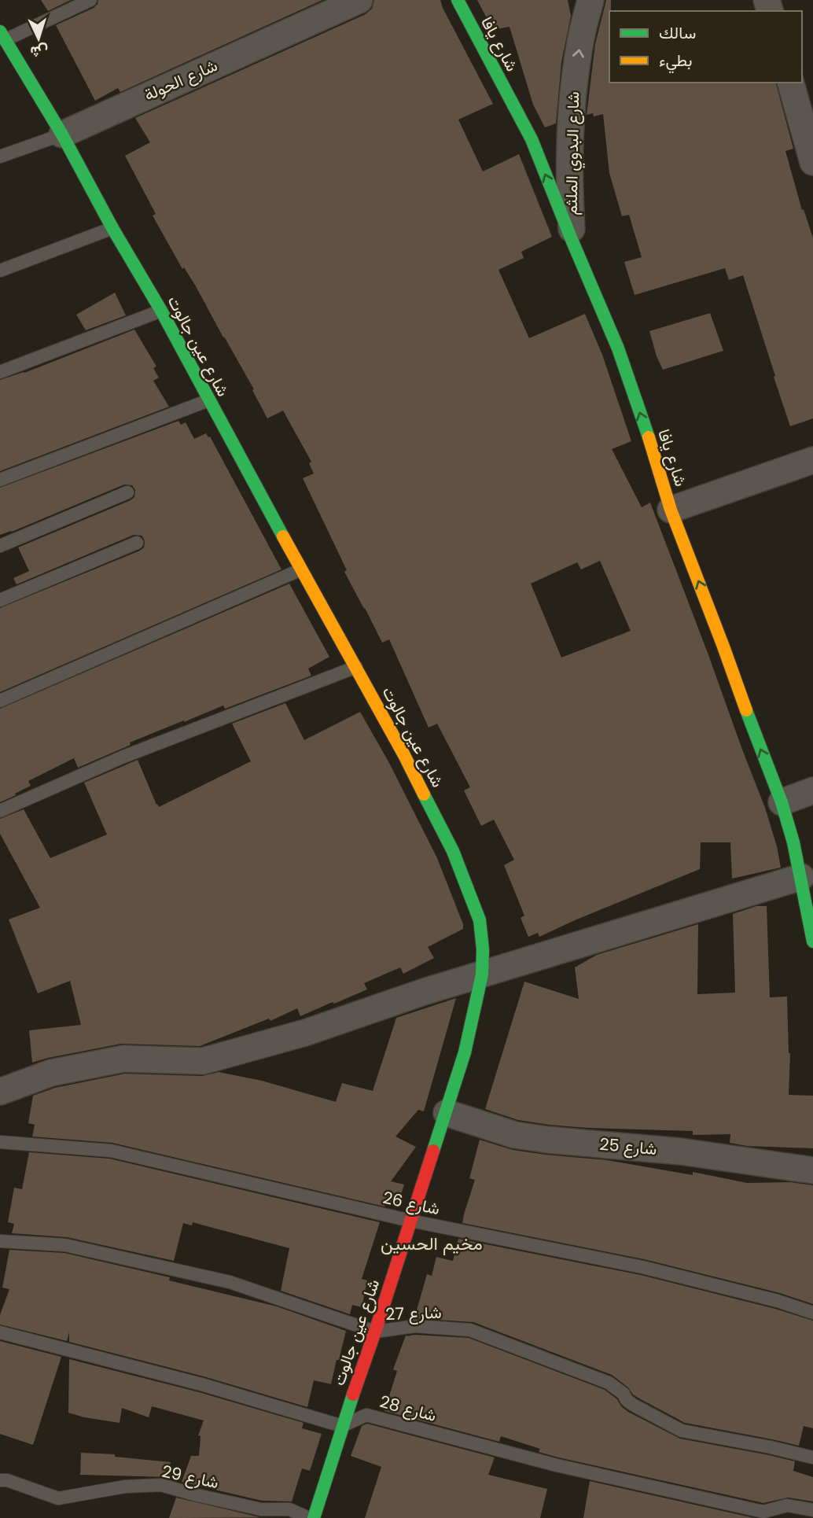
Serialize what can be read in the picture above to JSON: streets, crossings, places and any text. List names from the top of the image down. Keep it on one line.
{"streets":{"street":["شارع يافا","شارع الحولة","شارع البدوي الملثم","شارع عين جالوت","شارع 25"],"lane":["شارع 26","شارع 27","شارع 28","شارع 29"]},"crossings":[["شارع يافا","شارع البدوي الملثم"],["شارع الحولة","شارع عين جالوت"],["شارع عين جالوت","شارع 25"],["شارع عين جالوت","شارع 26"],["شارع عين جالوت","شارع 27"],["شارع عين جالوت","شارع 28"]],"one_way":["شارع يافا","شارع البدوي الملثم"],"districts":["مخيم الحسين"],"legend":["سالك","بطيء"],"north":"bottom"}
